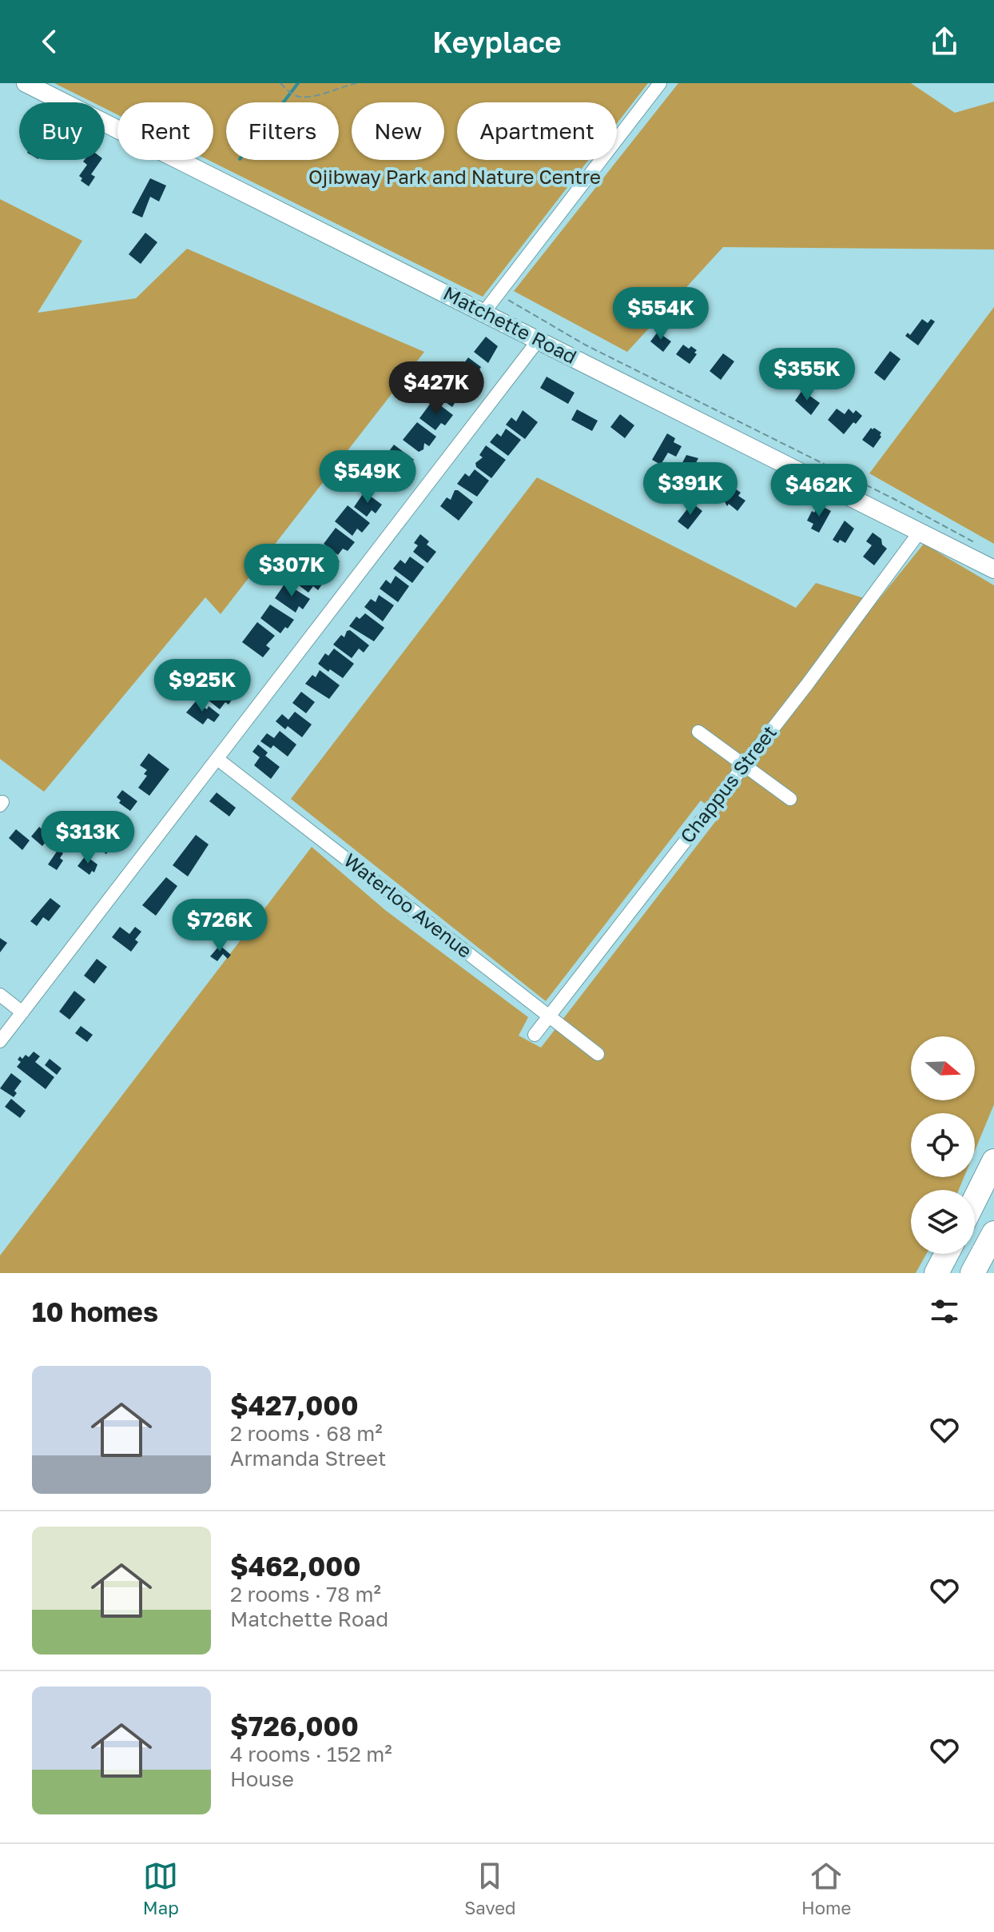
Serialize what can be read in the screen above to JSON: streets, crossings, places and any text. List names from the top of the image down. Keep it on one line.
{"streets":{"street":["Matchette Road","Chappus Street","Waterloo Avenue"]},"crossings":[["Matchette Road","Chappus Street"],["Chappus Street","Waterloo Avenue"]],"parks":["Ojibway Park and Nature Centre"],"north":"right","page":{"header":"Keyplace","chip":["Buy","Rent","Filters","New","Apartment"],"price":["$554K","$355K","$427K","$549K","$391K","$462K","$307K","$925K","$313K","$726K"],"heading":"10 homes","list":[{"name":"$427,000","note":"2 rooms · 68 m² · Armanda Street"},{"name":"$462,000","note":"2 rooms · 78 m² · Matchette Road"},{"name":"$726,000","note":"4 rooms · 152 m² · House"}],"tabs":["Map","Saved","Home"]}}
